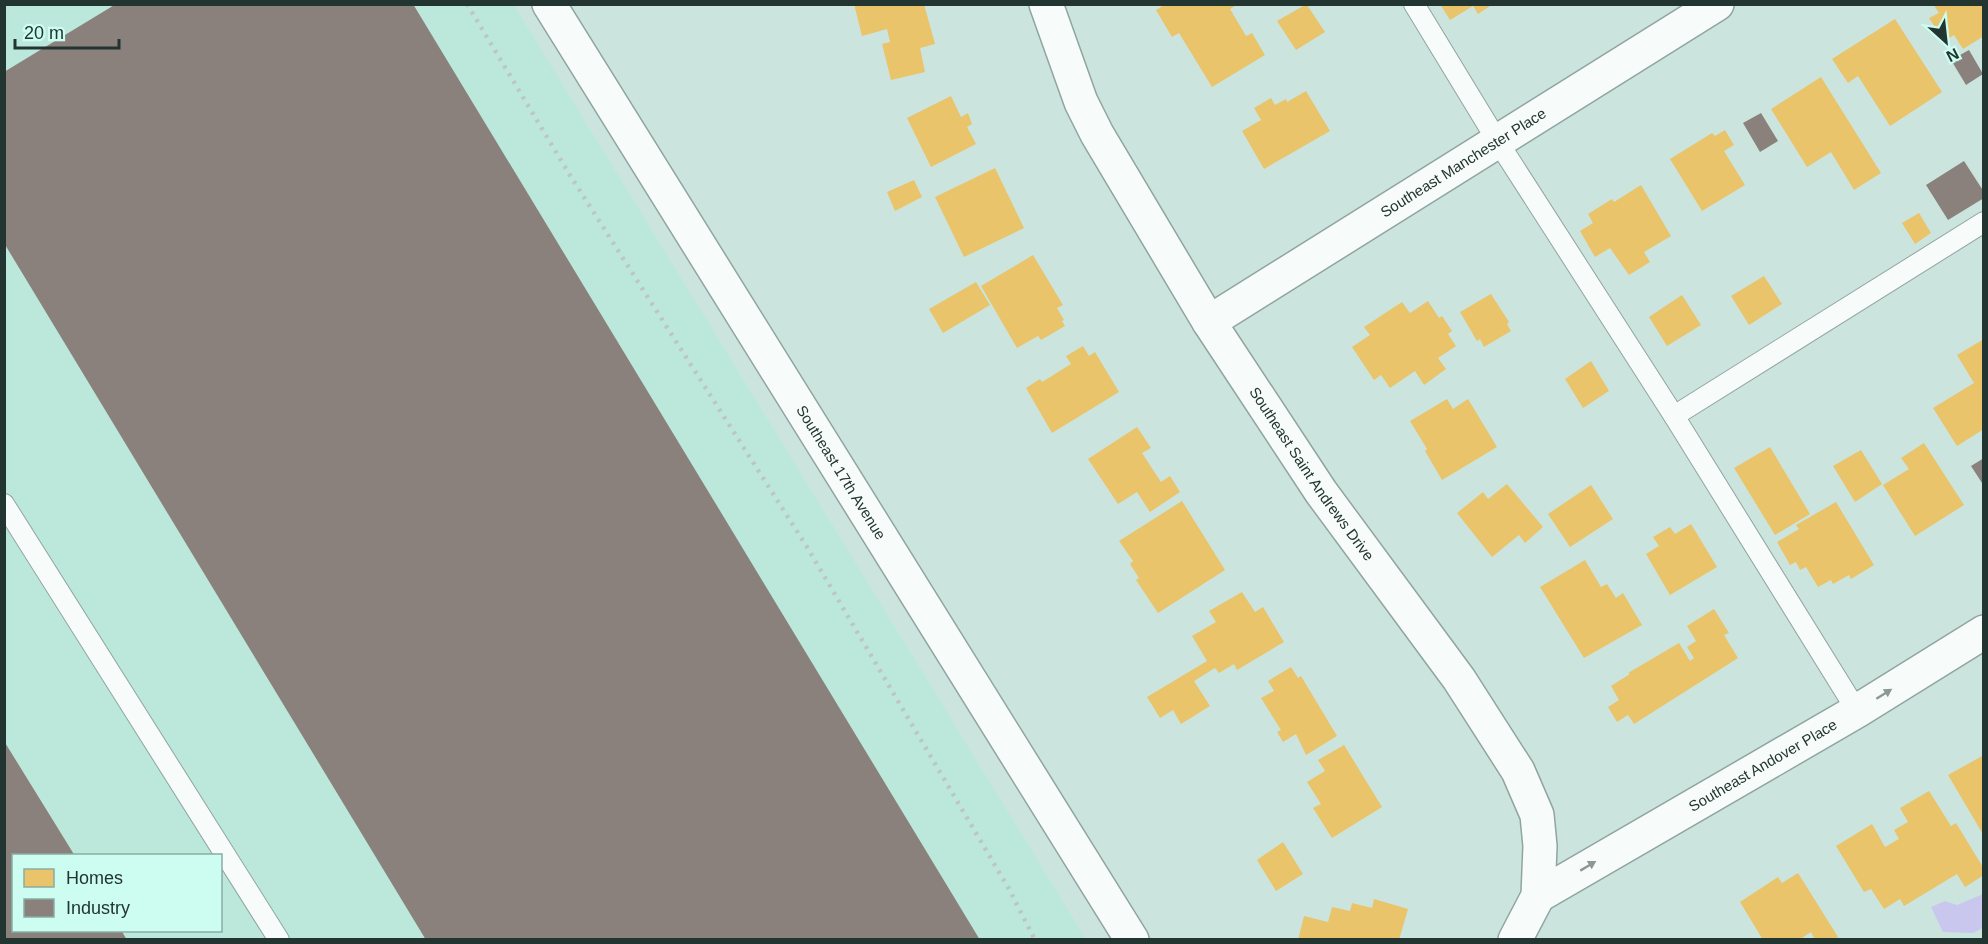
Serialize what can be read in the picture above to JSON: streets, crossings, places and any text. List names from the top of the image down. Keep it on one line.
{"streets":{"street":["Southeast Manchester Place","Southeast 17th Avenue","Southeast Saint Andrews Drive","Southeast Andover Place"]},"crossings":[["Southeast Manchester Place","Southeast Saint Andrews Drive"],["Southeast Saint Andrews Drive","Southeast Andover Place"]],"one_way":["Southeast Andover Place"],"legend":["Homes","Industry"],"scale_bar":"20 m","north":"bottom right"}
